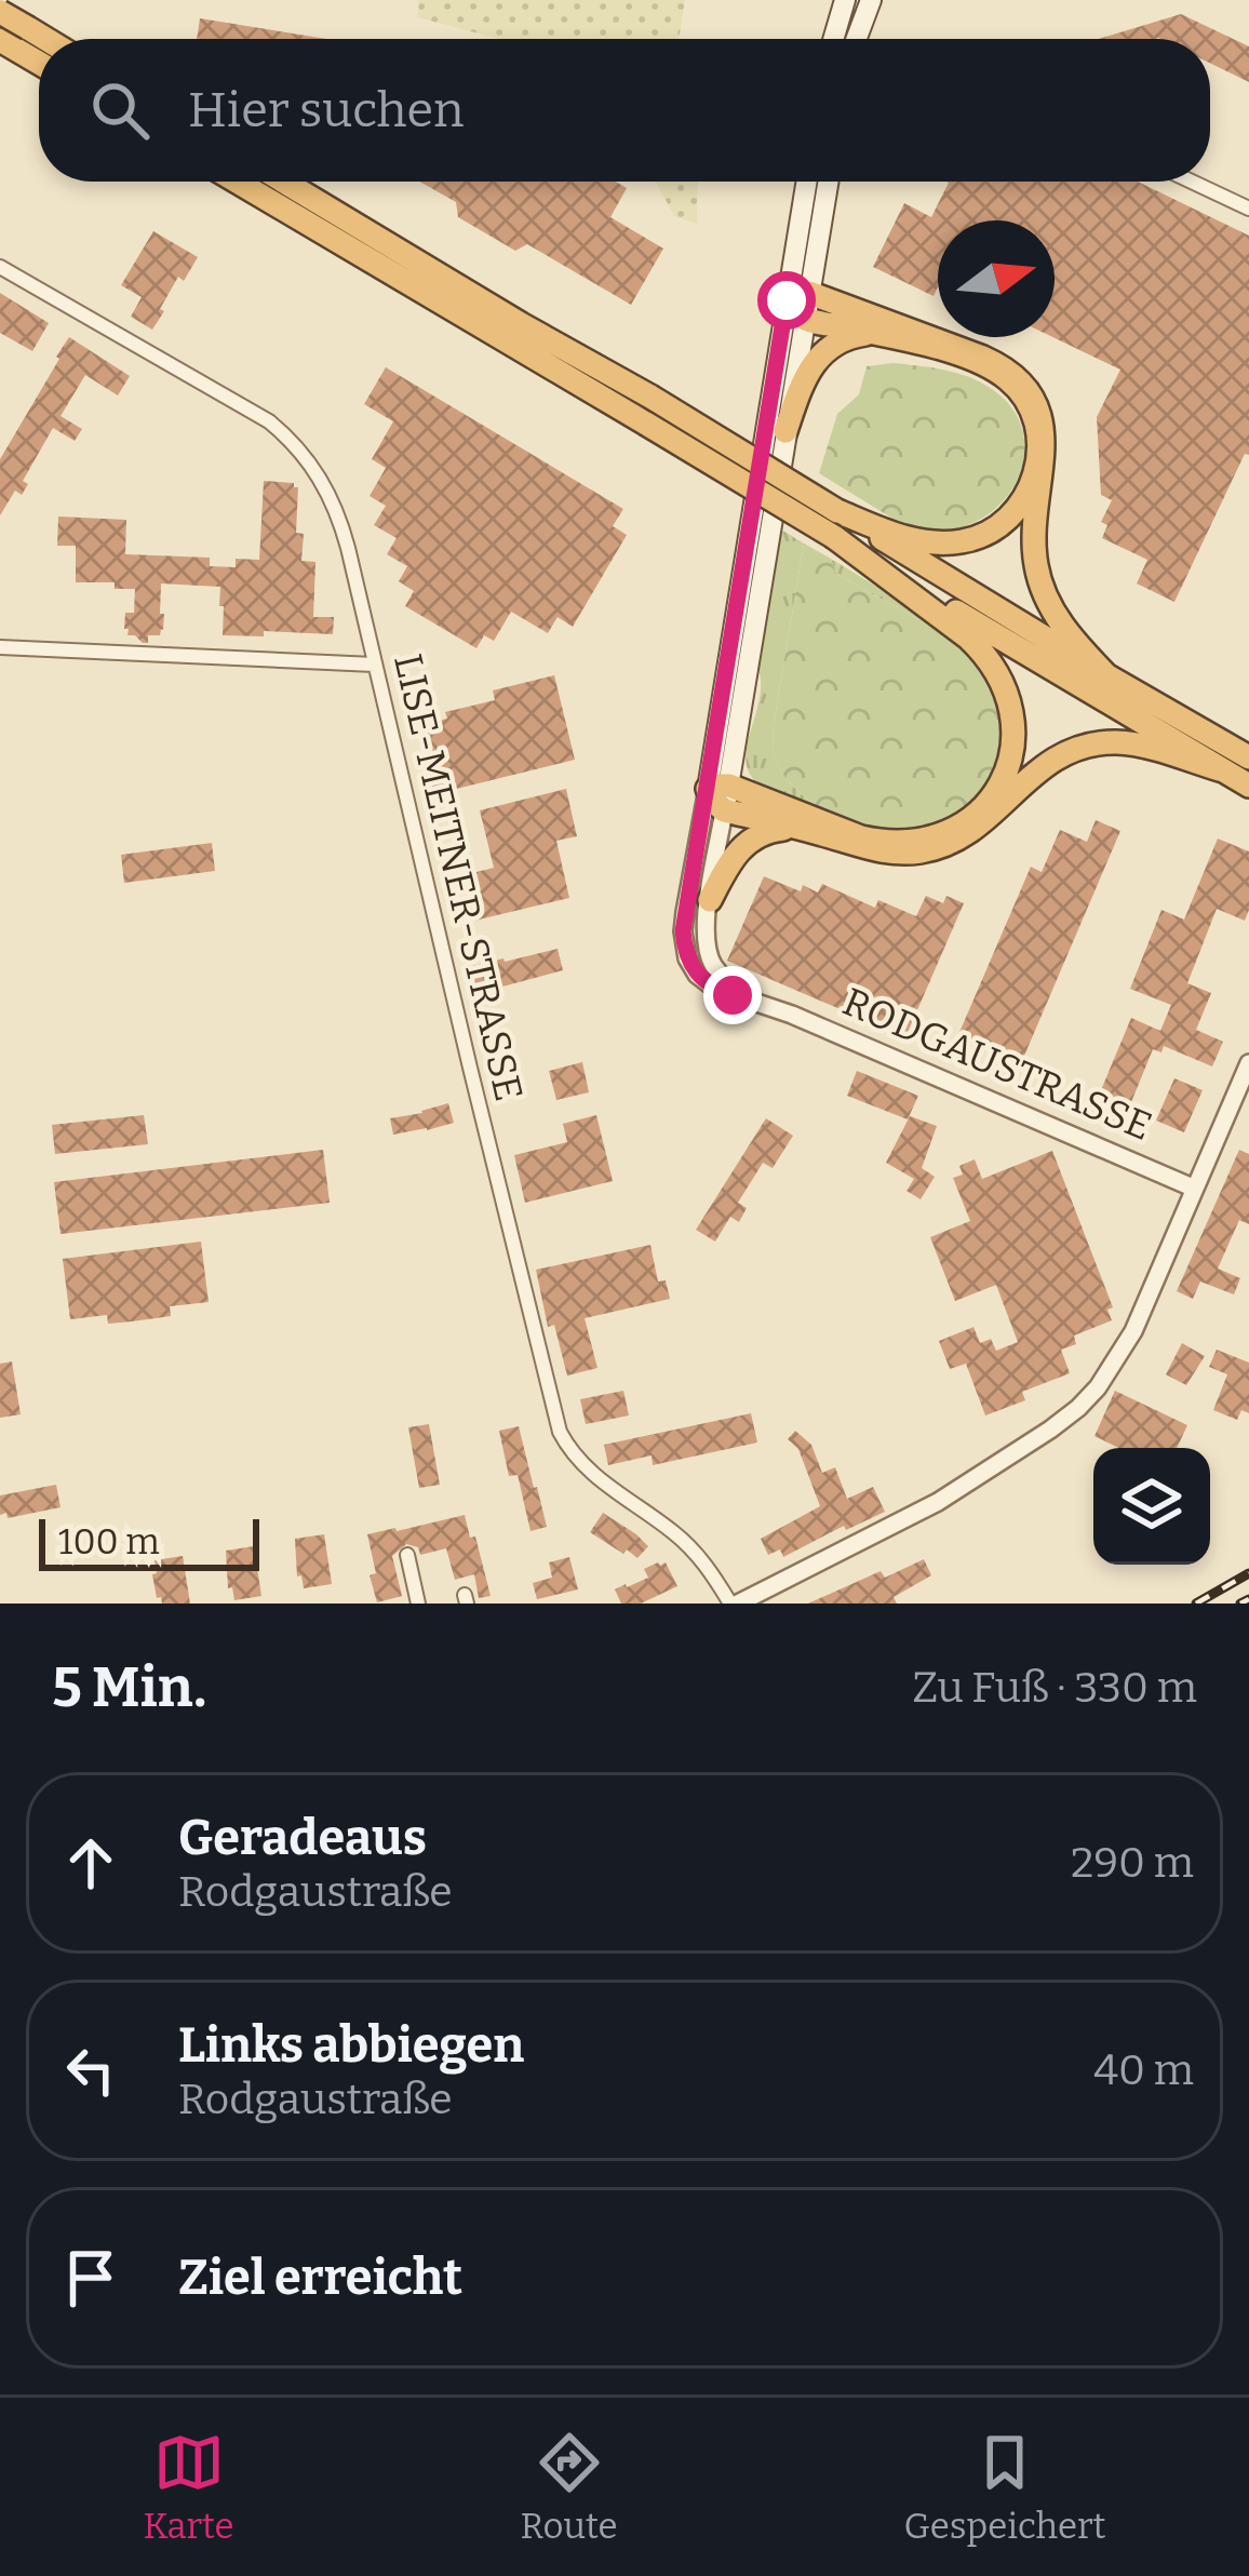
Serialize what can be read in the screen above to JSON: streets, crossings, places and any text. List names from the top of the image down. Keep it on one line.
{"streets":{"main road":["RODGAUSTRASSE"],"street":["LISE-MEITNER-STRASSE"]},"scale_bar":"100 m","north":"right","page":{"search":"Hier suchen","scale":"100 m","heading":["5 Min.","Zu Fuß · 330 m"],"list":[["Geradeaus","Rodgaustraße","290 m"],["Links abbiegen","Rodgaustraße","40 m"],"Ziel erreicht"],"nav":["Karte","Route","Gespeichert"]}}
